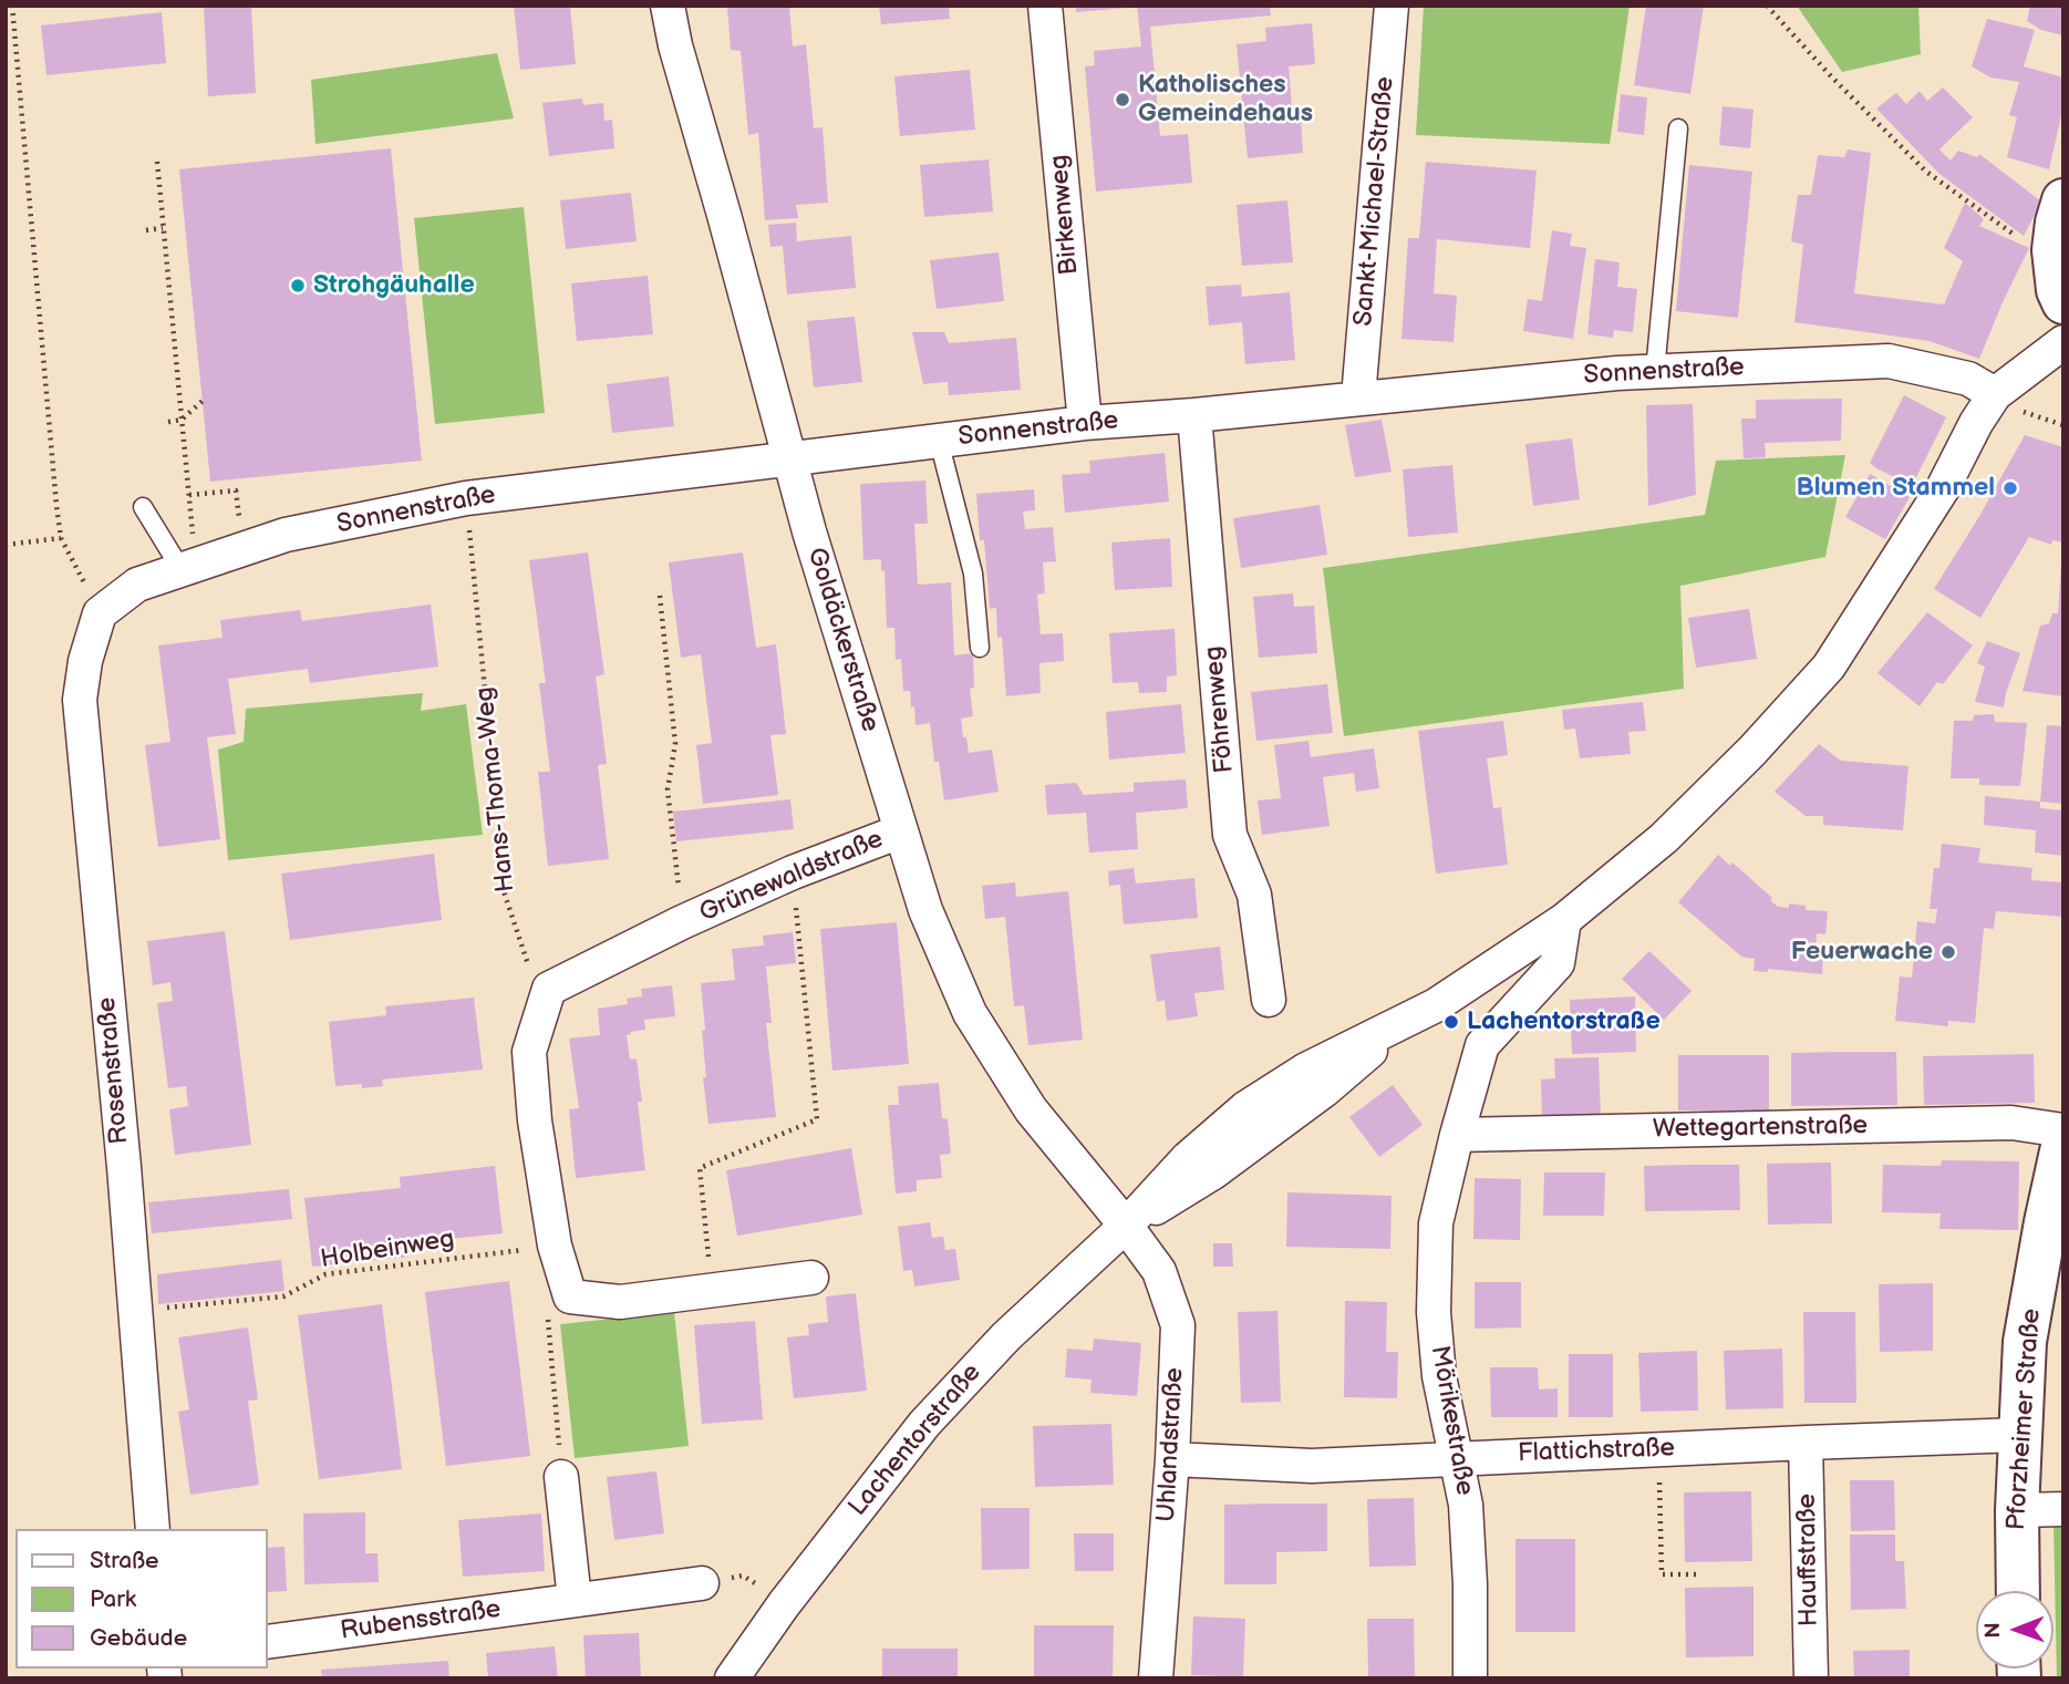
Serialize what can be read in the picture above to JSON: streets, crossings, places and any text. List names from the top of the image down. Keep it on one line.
{"streets":{"street":["Sankt-Michael-Straße","Birkenweg","Sonnenstraße","Goldäckerstraße","Föhrenweg","Grünewaldstraße","Rosenstraße","Wettegartenstraße","Pforzheimer Straße","Mörikestraße","Lachentorstraße","Uhlandstraße","Flattichstraße","Hauffstraße","Rubensstraße"],"path":["Hans-Thoma-Weg","Holbeinweg"]},"crossings":[["Sankt-Michael-Straße","Sonnenstraße"],["Birkenweg","Sonnenstraße"],["Sonnenstraße","Goldäckerstraße"],["Sonnenstraße","Föhrenweg"],["Sonnenstraße","Hans-Thoma-Weg"],["Sonnenstraße","Rosenstraße"],["Sonnenstraße","Lachentorstraße"],["Goldäckerstraße","Grünewaldstraße"],["Goldäckerstraße","Lachentorstraße"],["Goldäckerstraße","Uhlandstraße"],["Hans-Thoma-Weg","Grünewaldstraße"],["Rosenstraße","Holbeinweg"],["Wettegartenstraße","Mörikestraße"],["Pforzheimer Straße","Flattichstraße"],["Mörikestraße","Lachentorstraße"],["Mörikestraße","Flattichstraße"],["Lachentorstraße","Uhlandstraße"],["Uhlandstraße","Flattichstraße"],["Flattichstraße","Hauffstraße"]],"places":["Katholisches Gemeindehaus","Strohgäuhalle","Blumen Stammel","Feuerwache","Lachentorstraße"],"legend":["Straße","Park","Gebäude"],"north":"left"}
